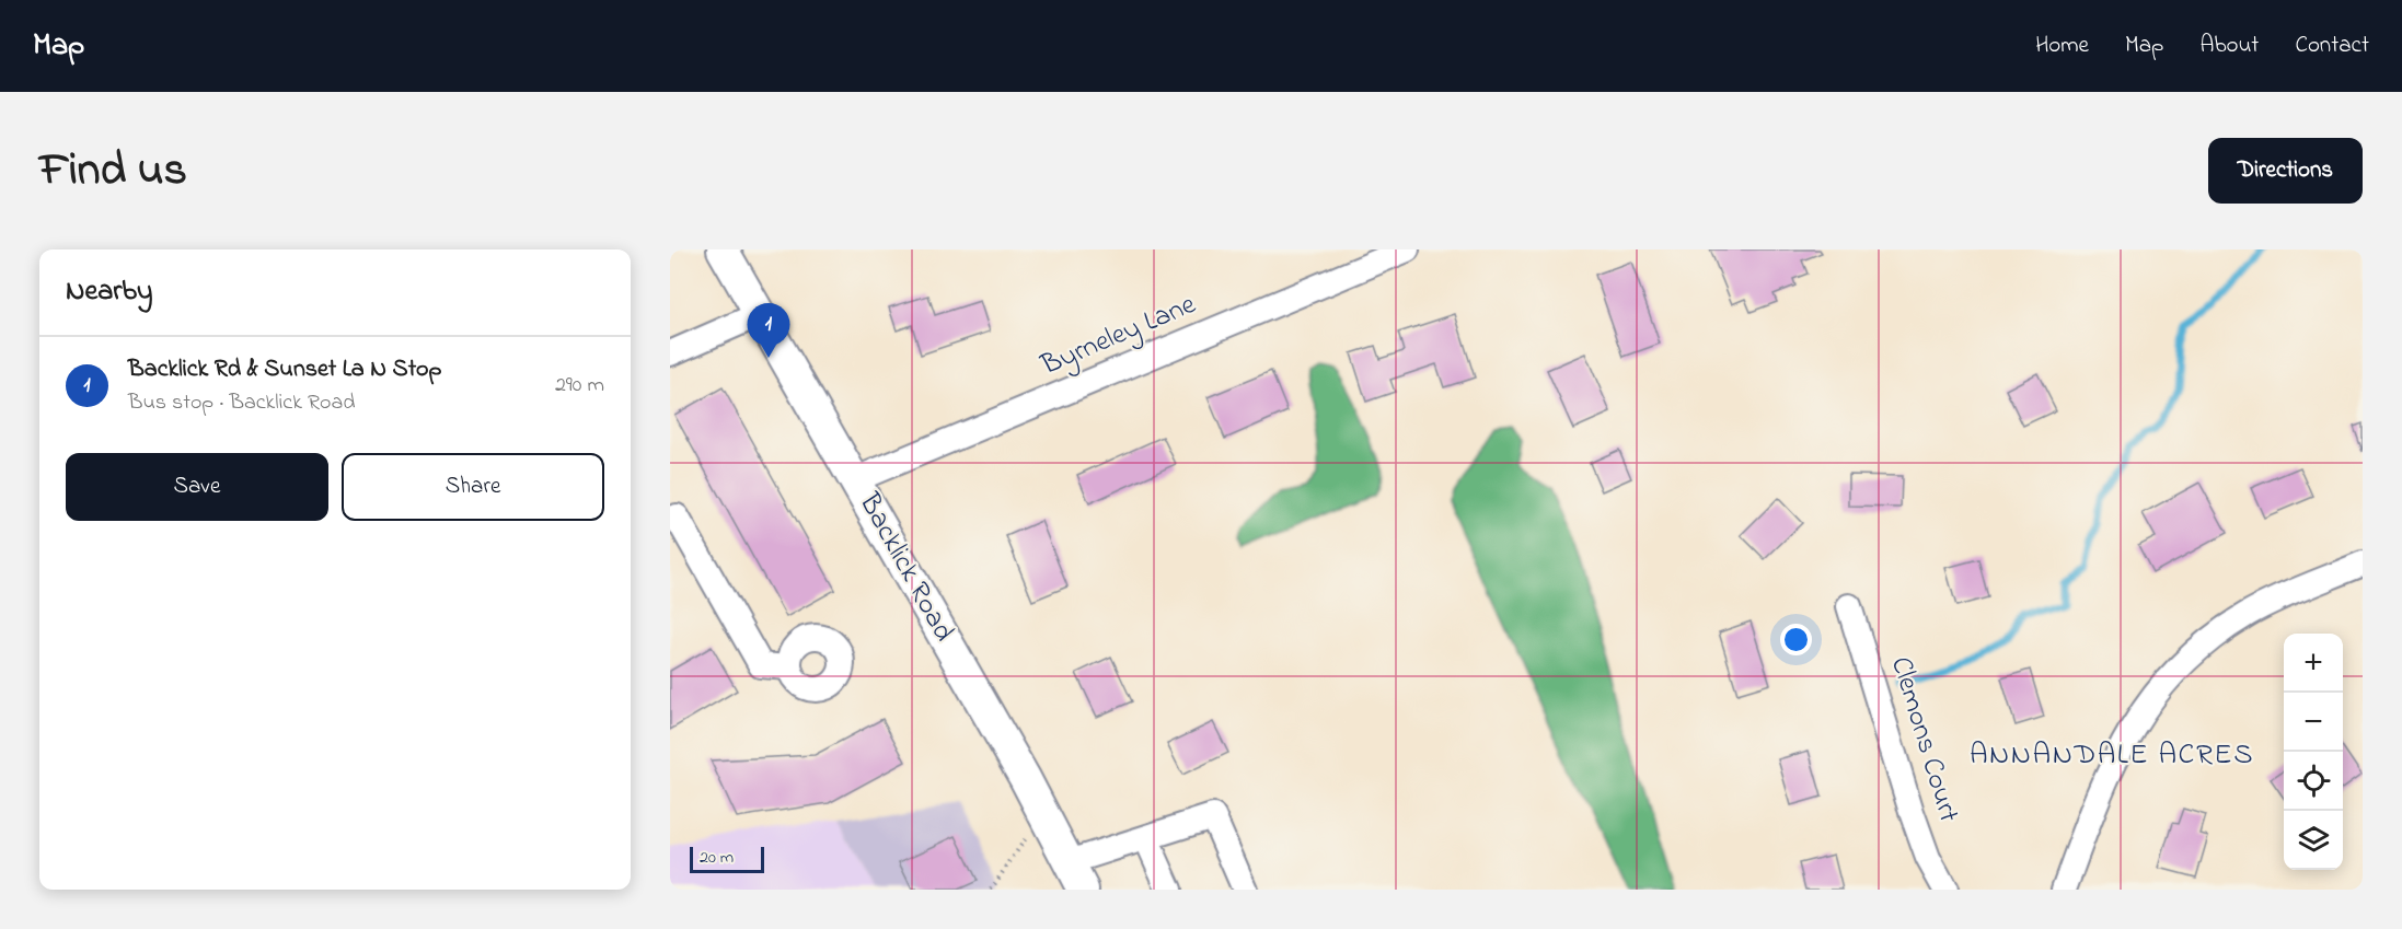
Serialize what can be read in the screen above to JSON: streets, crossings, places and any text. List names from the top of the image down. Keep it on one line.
{"streets":{"main road":["Backlick Road"],"street":["Byrneley Lane","Clemons Court"]},"crossings":[["Byrneley Lane","Backlick Road"]],"districts":["ANNANDALE ACRES"],"scale_bar":"20 m","page":{"header":"Map","nav":["Home","Map","About","Contact"],"title":"Find us","buttons":["Directions",["Save","Share"]],"heading":"Nearby","pins":"1","list":[{"mark":"1","name":"Backlick Rd & Sunset La N Stop","note":"Bus stop · Backlick Road","value":"290 m"}],"map_buttons":["+","−"],"scale":"20 m"}}
